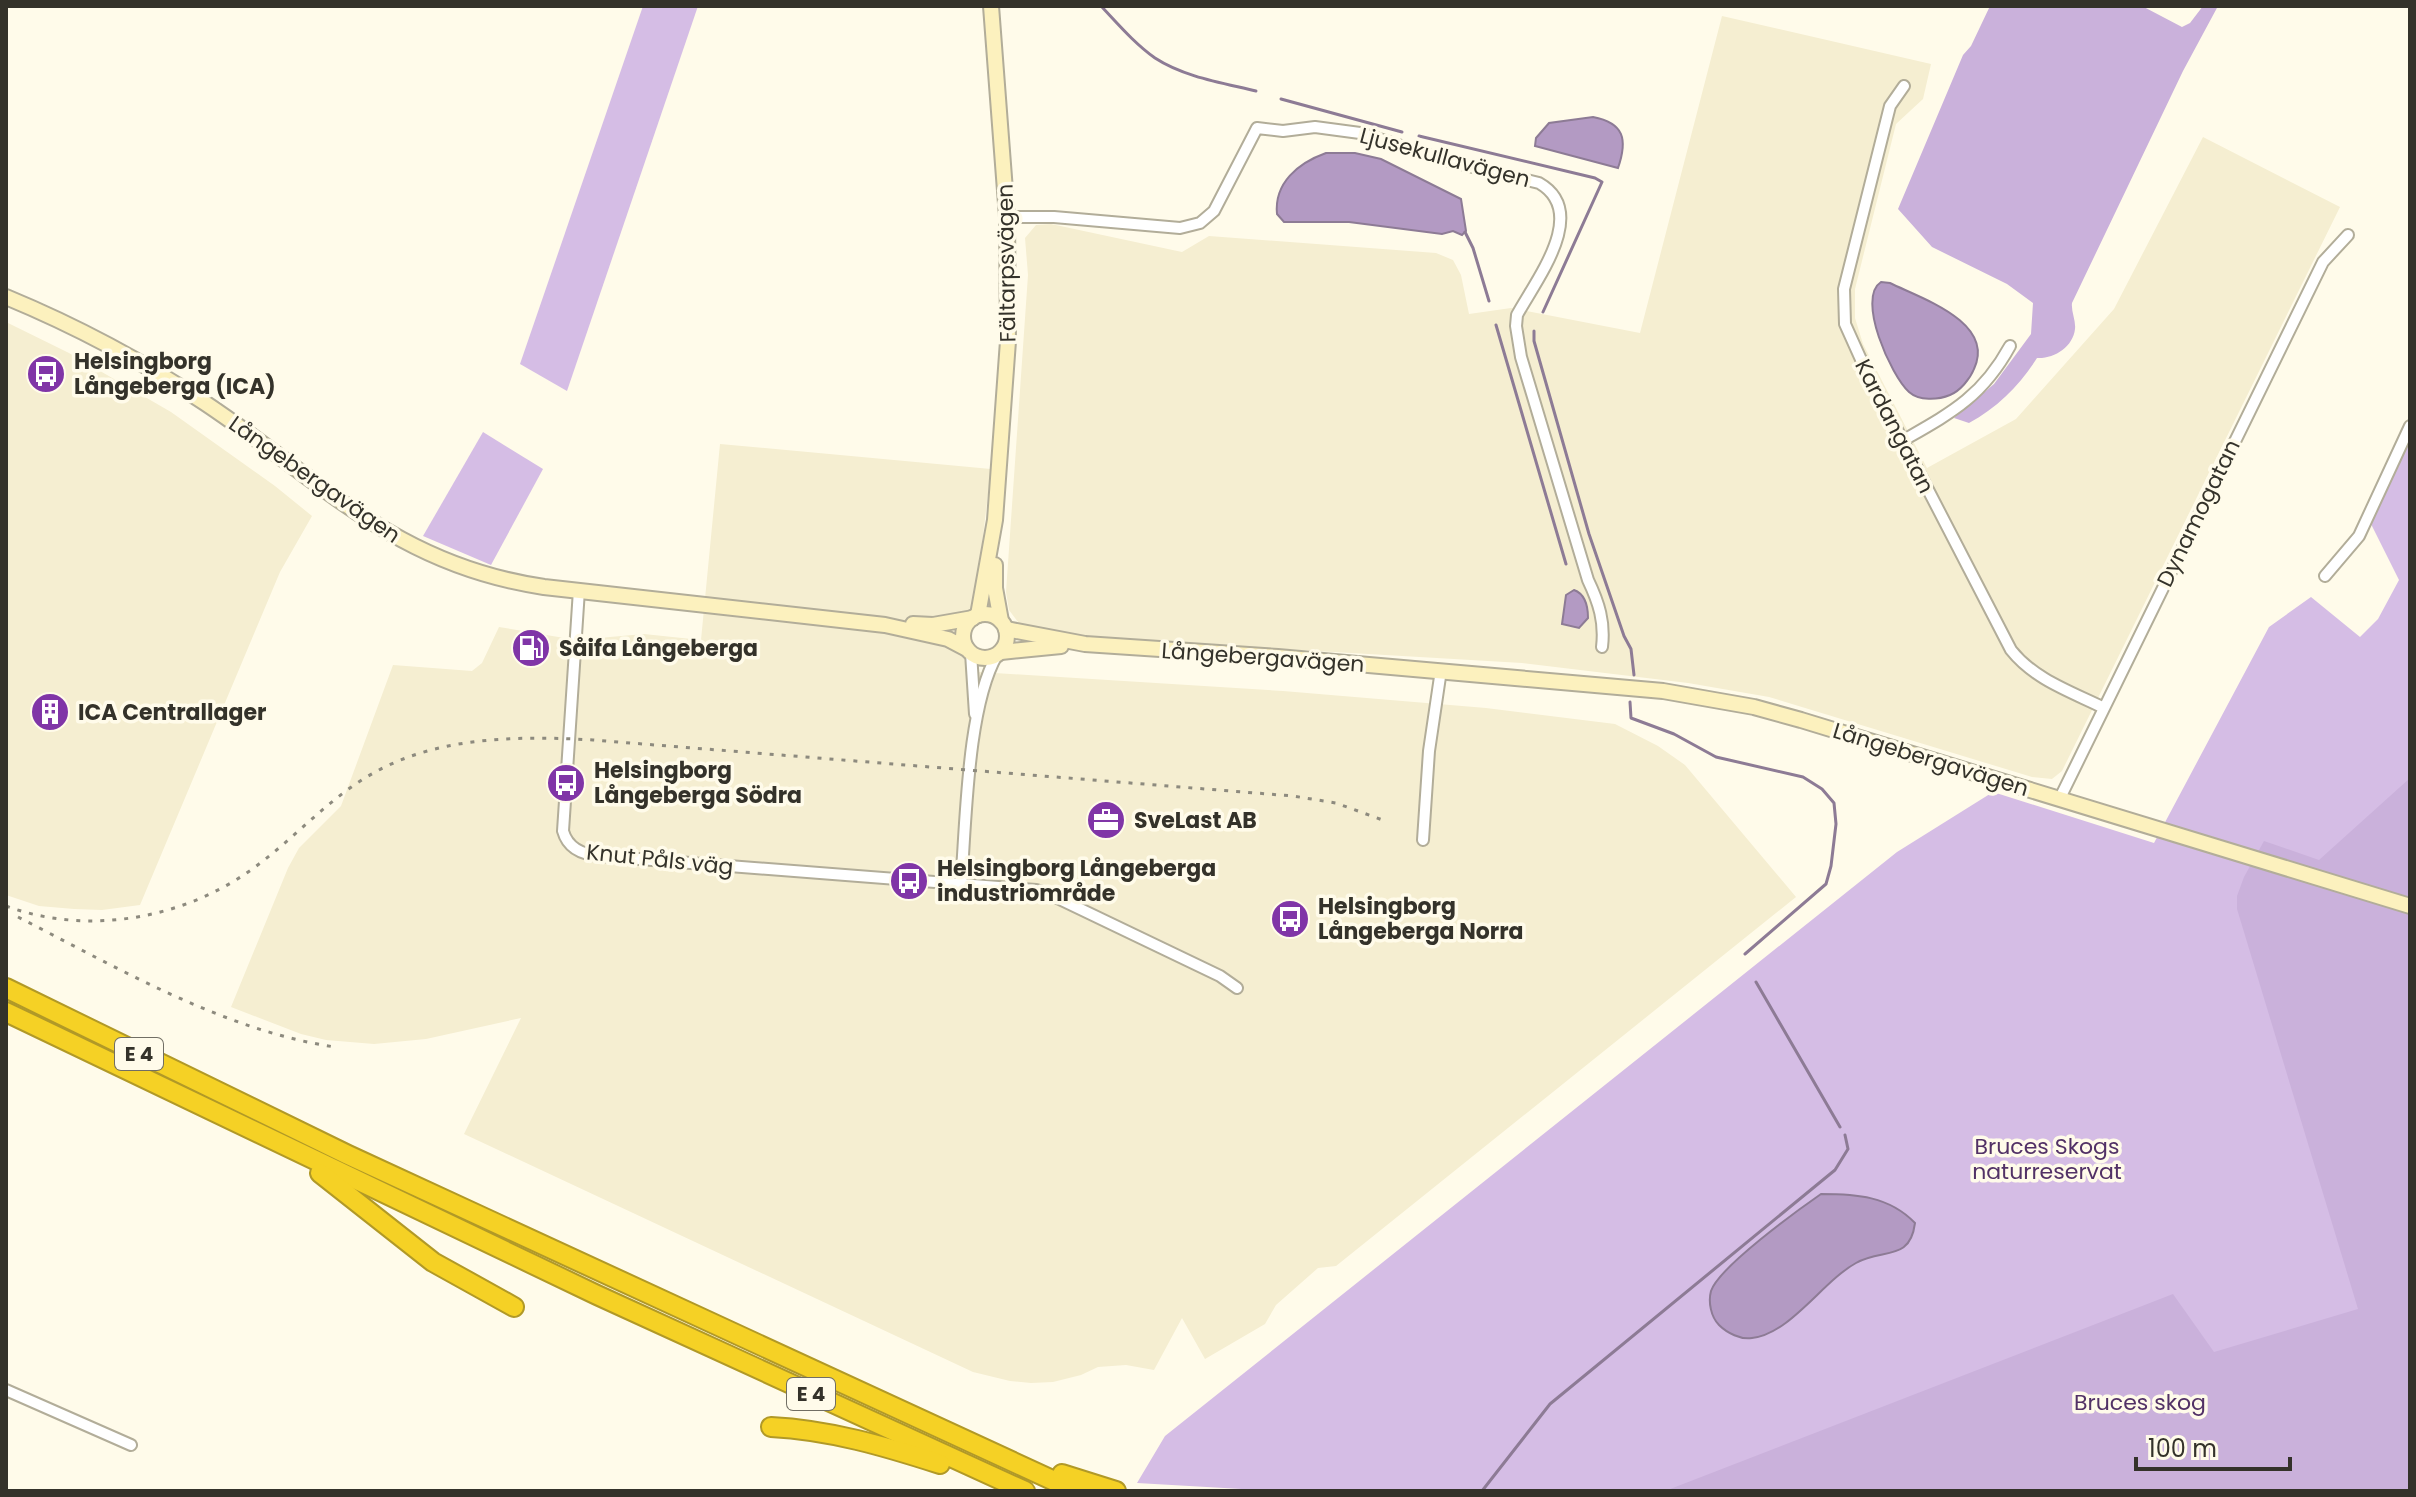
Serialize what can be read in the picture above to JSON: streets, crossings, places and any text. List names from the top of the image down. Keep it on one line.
{"streets":{"highway":["E 4"],"street":["Ljusekullavägen","Fältarpsvägen","Kardangatan","Långebergavägen","Dynamogatan","Knut Påls väg"]},"crossings":[["Ljusekullavägen","Fältarpsvägen"],["Fältarpsvägen","Långebergavägen"],["Kardangatan","Dynamogatan"],["Långebergavägen","Dynamogatan"],["Långebergavägen","Knut Påls väg"]],"parks":["Bruces Skogs naturreservat","Bruces skog"],"places":{"bus stop":["Helsingborg Långeberga (ICA)","Helsingborg Långeberga Södra","Helsingborg Långeberga industriområde","Helsingborg Långeberga Norra"],"fuel station":["Såifa Långeberga"],"building":["ICA Centrallager"],"office":["SveLast AB"]},"scale_bar":"100 m"}
